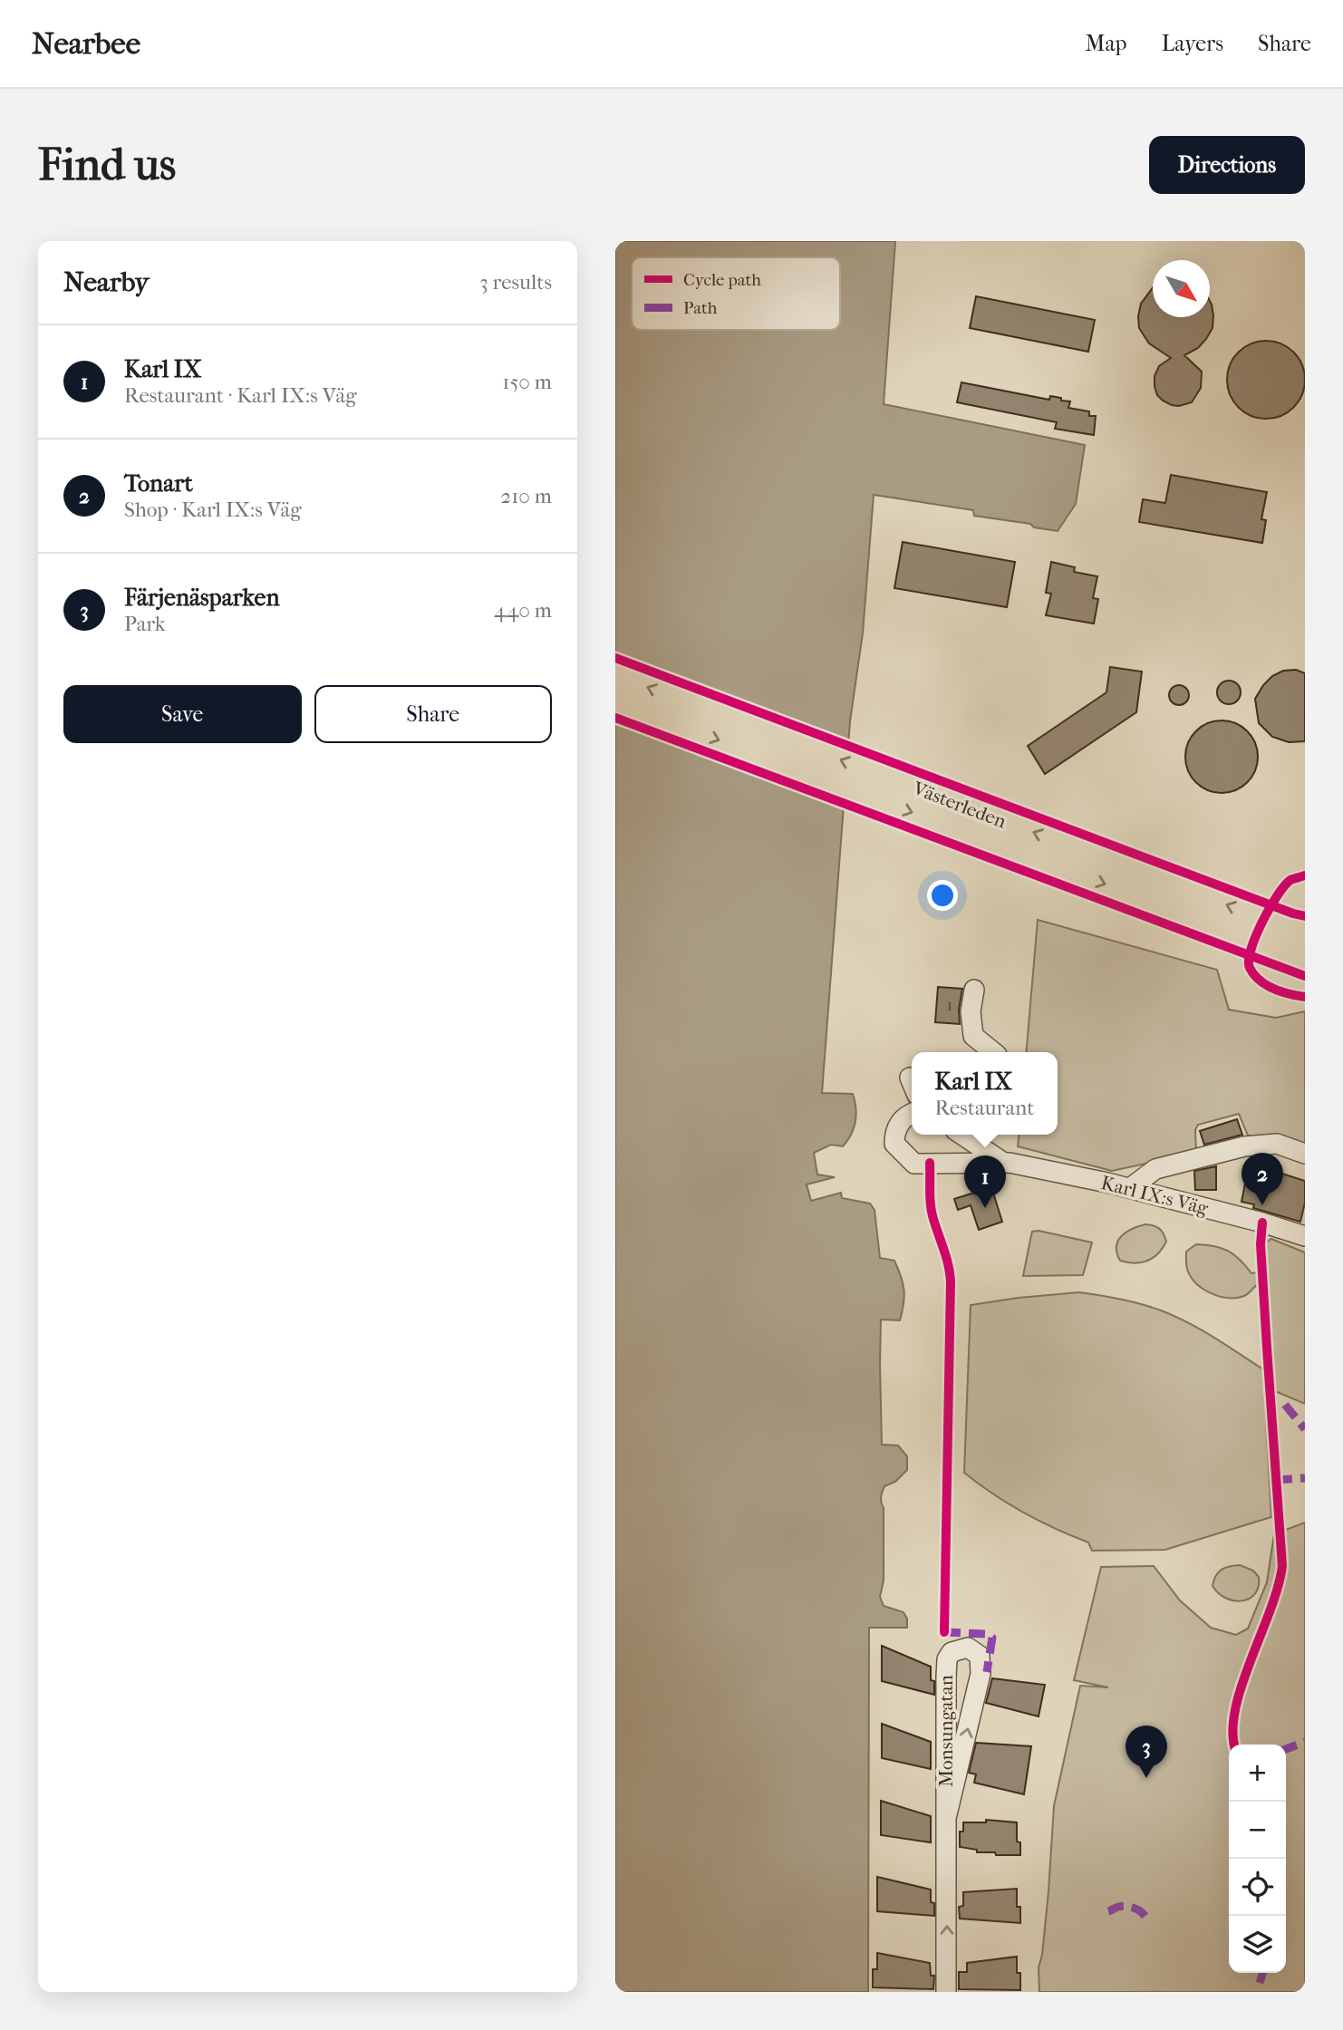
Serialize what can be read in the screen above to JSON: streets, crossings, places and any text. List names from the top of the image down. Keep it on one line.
{"streets":{"highway":["Västerleden"],"street":["Karl IX:s Väg","Monsungatan"]},"house_numbers":["1"],"legend":["Cycle path","Path"],"north":"bottom right","page":{"header":"Nearbee","nav":["Map","Layers","Share"],"buttons":["Directions",["Save","Share"]],"title":"Find us","heading":["Nearby","3 results"],"list":[{"mark":"1","name":"Karl IX","note":"Restaurant · Karl IX:s Väg","value":"150 m"},{"mark":"2","name":"Tonart","note":"Shop · Karl IX:s Väg","value":"210 m"},{"mark":"3","name":"Färjenäsparken","note":"Park","value":"440 m"}],"popup":["Karl IX","Restaurant"],"pins":["2","1","3"],"map_buttons":["+","−"]}}
